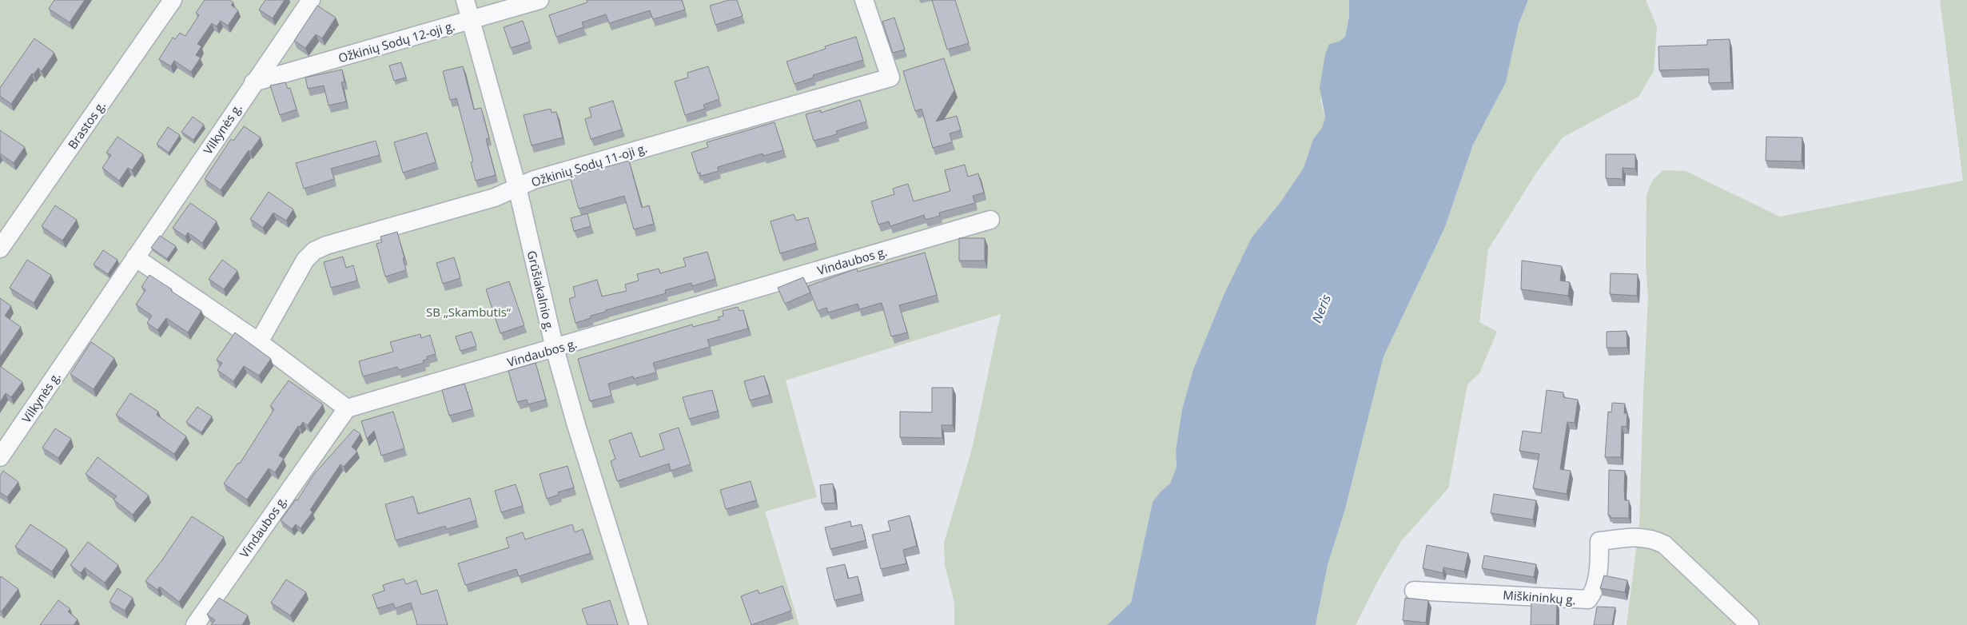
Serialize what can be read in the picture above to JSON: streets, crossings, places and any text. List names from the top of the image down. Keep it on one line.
{"streets":{"street":["Ožkinių Sodų 12-oji g.","Brastos g.","Vilkynės g.","Ožkinių Sodų 11-oji g.","Vindaubos g.","Grūšiakalnio g.","Miškininkų g."]},"crossings":[["Ožkinių Sodų 12-oji g.","Vilkynės g."],["Ožkinių Sodų 12-oji g.","Grūšiakalnio g."],["Ožkinių Sodų 11-oji g.","Grūšiakalnio g."],["Vindaubos g.","Grūšiakalnio g."]],"water":["Neris"],"parks":["SB „Skambutis“"]}
